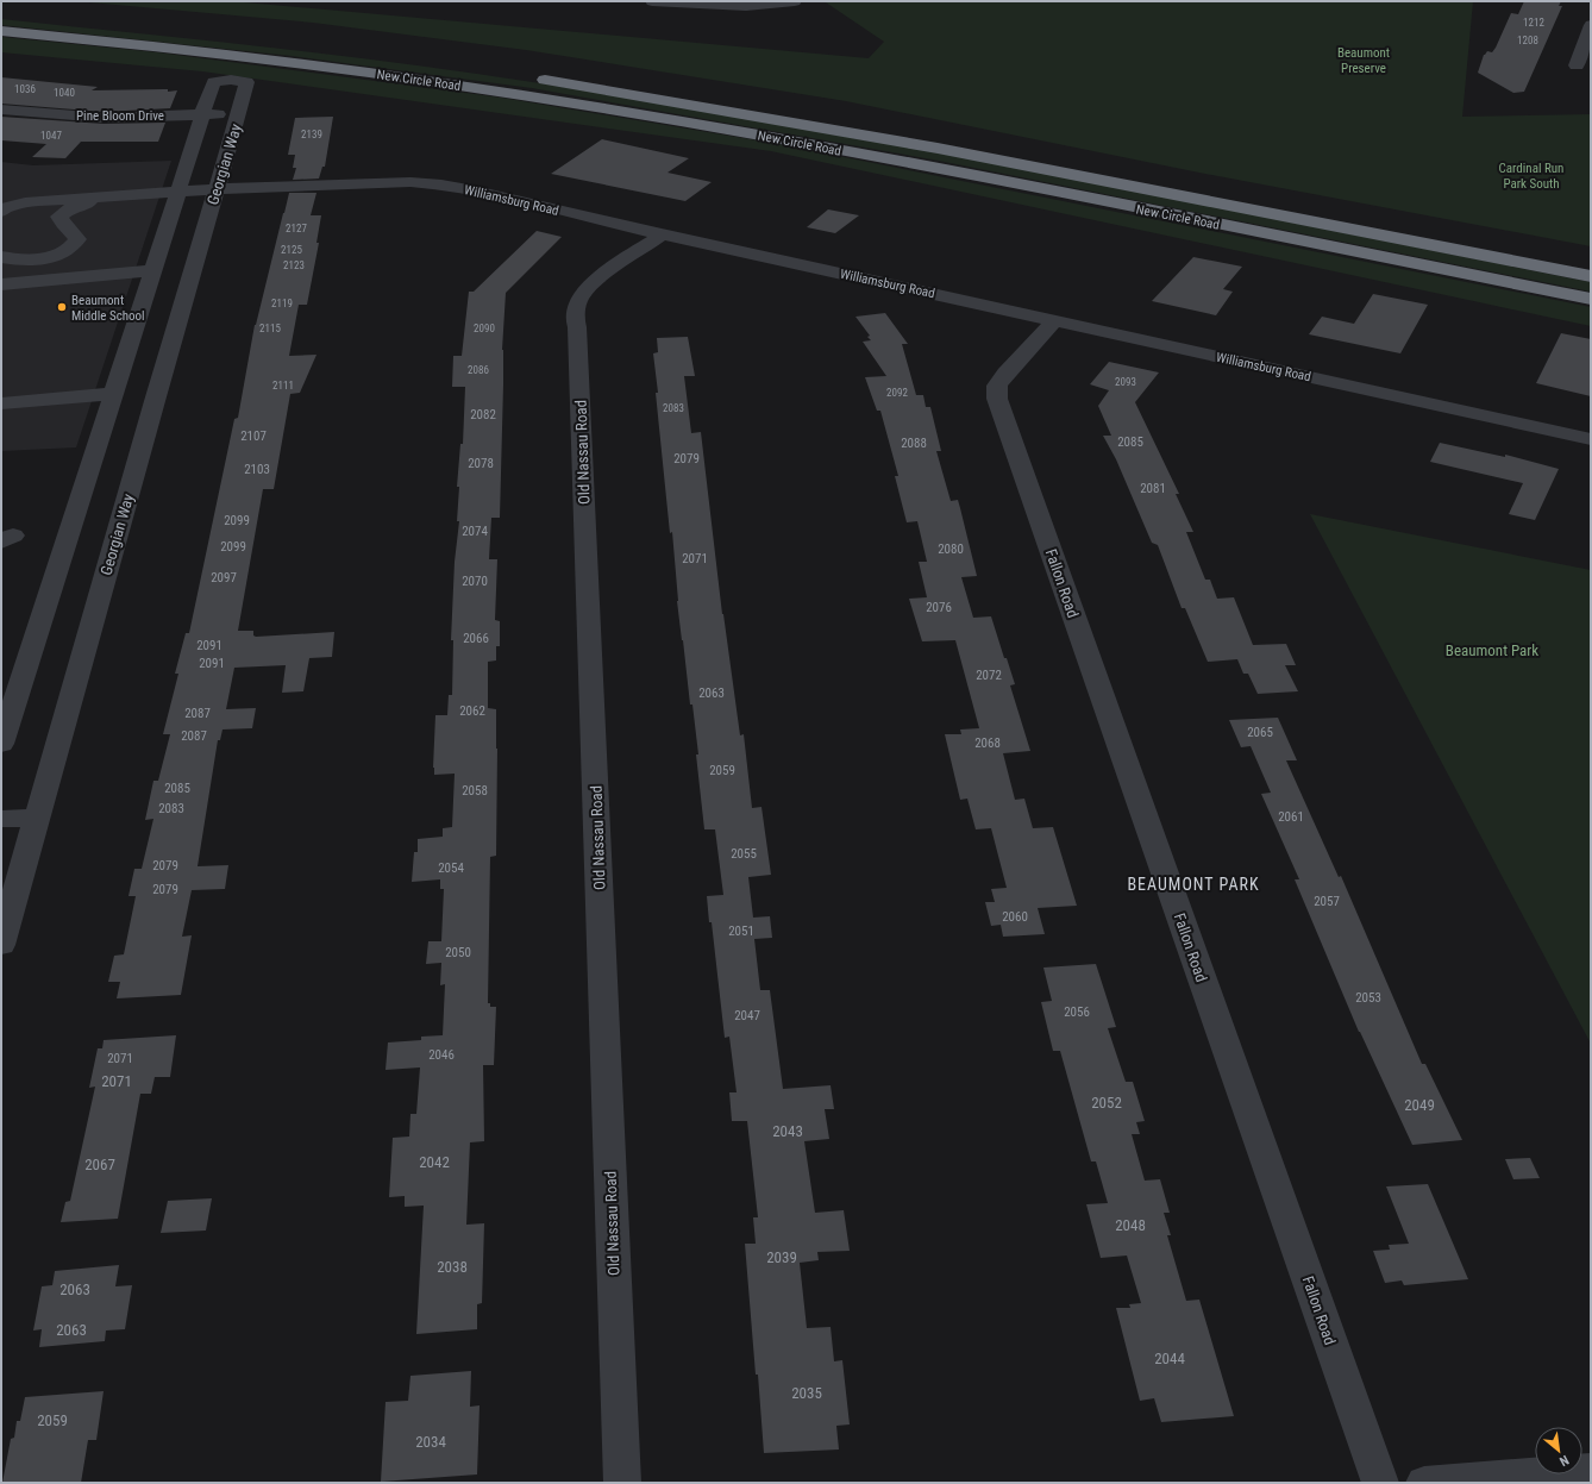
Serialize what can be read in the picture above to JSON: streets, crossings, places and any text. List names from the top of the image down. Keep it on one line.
{"streets":{"highway":["New Circle Road"],"street":["Pine Bloom Drive","Georgian Way","Williamsburg Road","Old Nassau Road","Fallon Road"]},"crossings":[["Pine Bloom Drive","Georgian Way"],["Georgian Way","Williamsburg Road"],["Williamsburg Road","Old Nassau Road"],["Williamsburg Road","Fallon Road"]],"districts":["BEAUMONT PARK"],"parks":["Beaumont Preserve","Cardinal Run Park South","Beaumont Park"],"places":["Beaumont Middle School"],"house_numbers":["1212","1208","1036","1040","2139","1047","2127","2125","2123","2119","2115","2090","2086","2093","2111","2092","2083","2082","2107","2085","2088","2079","2078","2103","2081","2099","2074","2099","2080","2071","2097","2070","2076","2066","2091","2091","2072","2063","2062","2087","2065","2087","2068","2059","2085","2058","2083","2061","2055","2079","2054","2079","2057","2060","2051","2050","2053","2056","2047","2046","2071","2071","2052","2049","2043","2042","2067","2048","2039","2038","2063","2063","2044","2035","2059","2034"],"north":"bottom right"}
